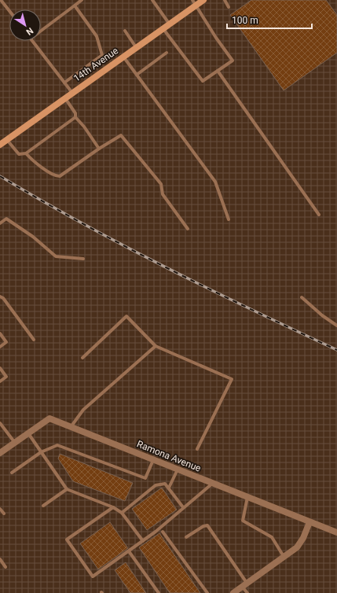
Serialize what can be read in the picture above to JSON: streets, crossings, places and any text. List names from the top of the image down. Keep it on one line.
{"streets":{"main road":["14th Avenue"],"street":["Ramona Avenue"]},"scale_bar":"100 m","north":"bottom right"}
